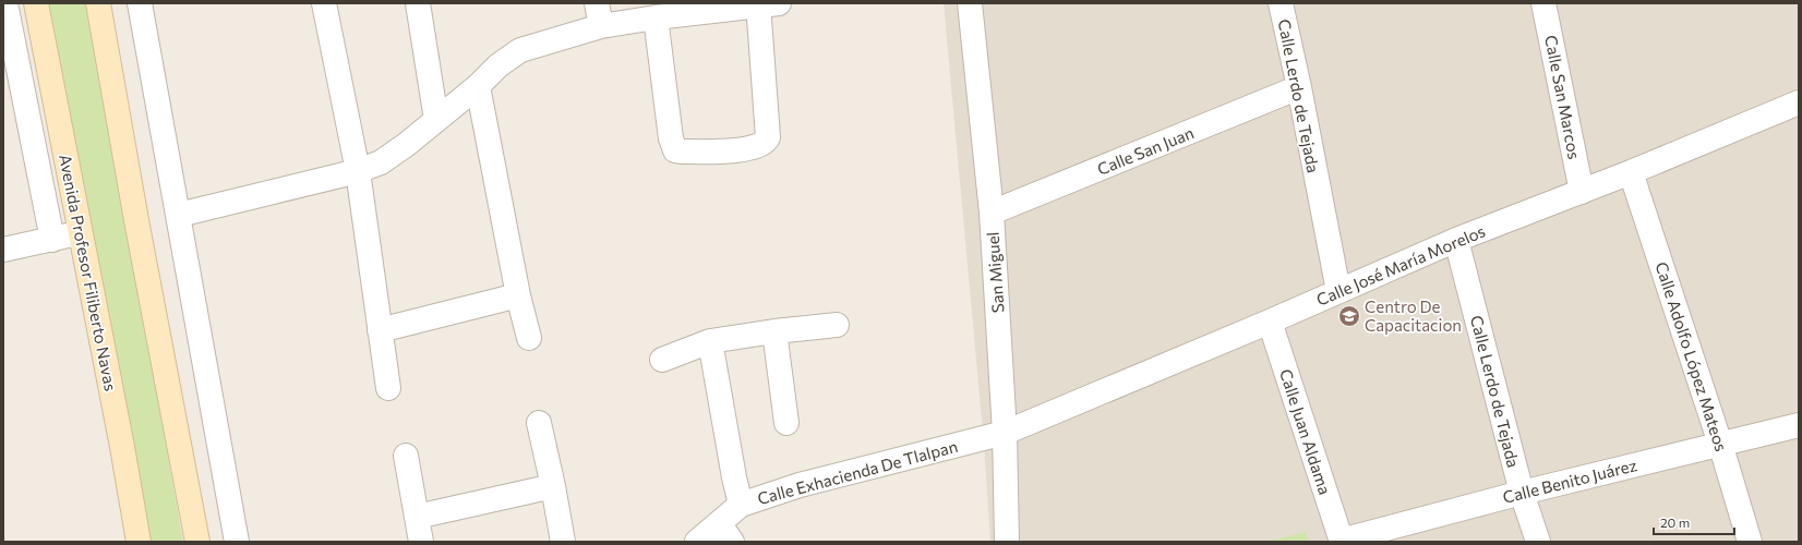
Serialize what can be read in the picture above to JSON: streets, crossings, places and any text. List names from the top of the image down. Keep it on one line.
{"streets":{"main road":["Avenida Profesor Filiberto Navas"],"street":["Calle Lerdo de Tejada","Calle San Marcos","Calle San Juan","Calle José María Morelos","San Miguel","Calle Adolfo López Mateos","Calle Juan Aldama","Calle Exhacienda De Tlalpan","Calle Benito Juárez"]},"crossings":[["Calle Lerdo de Tejada","Calle San Juan"],["Calle Lerdo de Tejada","Calle José María Morelos"],["Calle Lerdo de Tejada","Calle Benito Juárez"],["Calle San Marcos","Calle José María Morelos"],["Calle San Juan","San Miguel"],["Calle José María Morelos","San Miguel"],["Calle José María Morelos","Calle Adolfo López Mateos"],["Calle José María Morelos","Calle Juan Aldama"],["Calle José María Morelos","Calle Exhacienda De Tlalpan"],["San Miguel","Calle Exhacienda De Tlalpan"],["Calle Adolfo López Mateos","Calle Benito Juárez"],["Calle Juan Aldama","Calle Benito Juárez"]],"places":{"school or university":["Centro De Capacitacion"]},"scale_bar":"20 m"}
